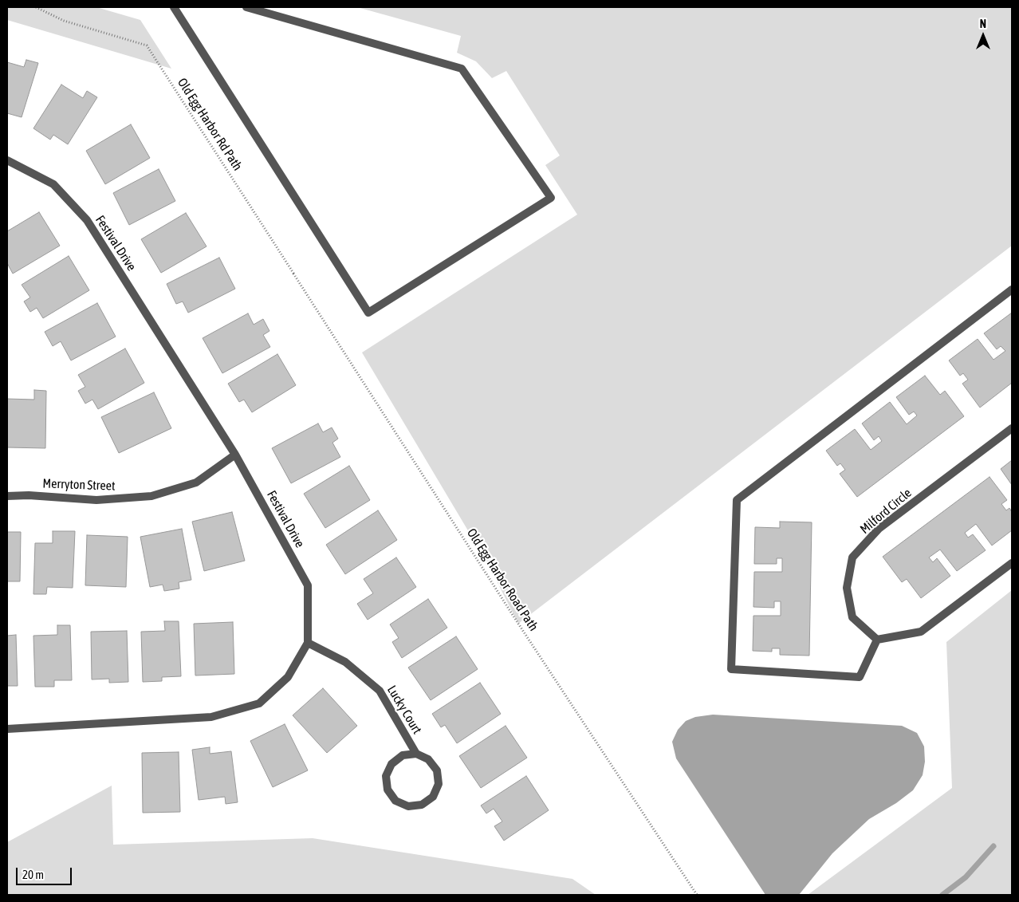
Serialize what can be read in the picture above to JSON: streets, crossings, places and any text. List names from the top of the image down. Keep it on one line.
{"streets":{"street":["Festival Drive","Merryton Street","Milford Circle","Lucky Court"],"path":["Old Egg Harbor Rd Path","Old Egg Harbor Road Path"]},"crossings":[["Old Egg Harbor Rd Path","Old Egg Harbor Road Path"],["Festival Drive","Merryton Street"],["Festival Drive","Lucky Court"]],"scale_bar":"20 m","north":"top"}
